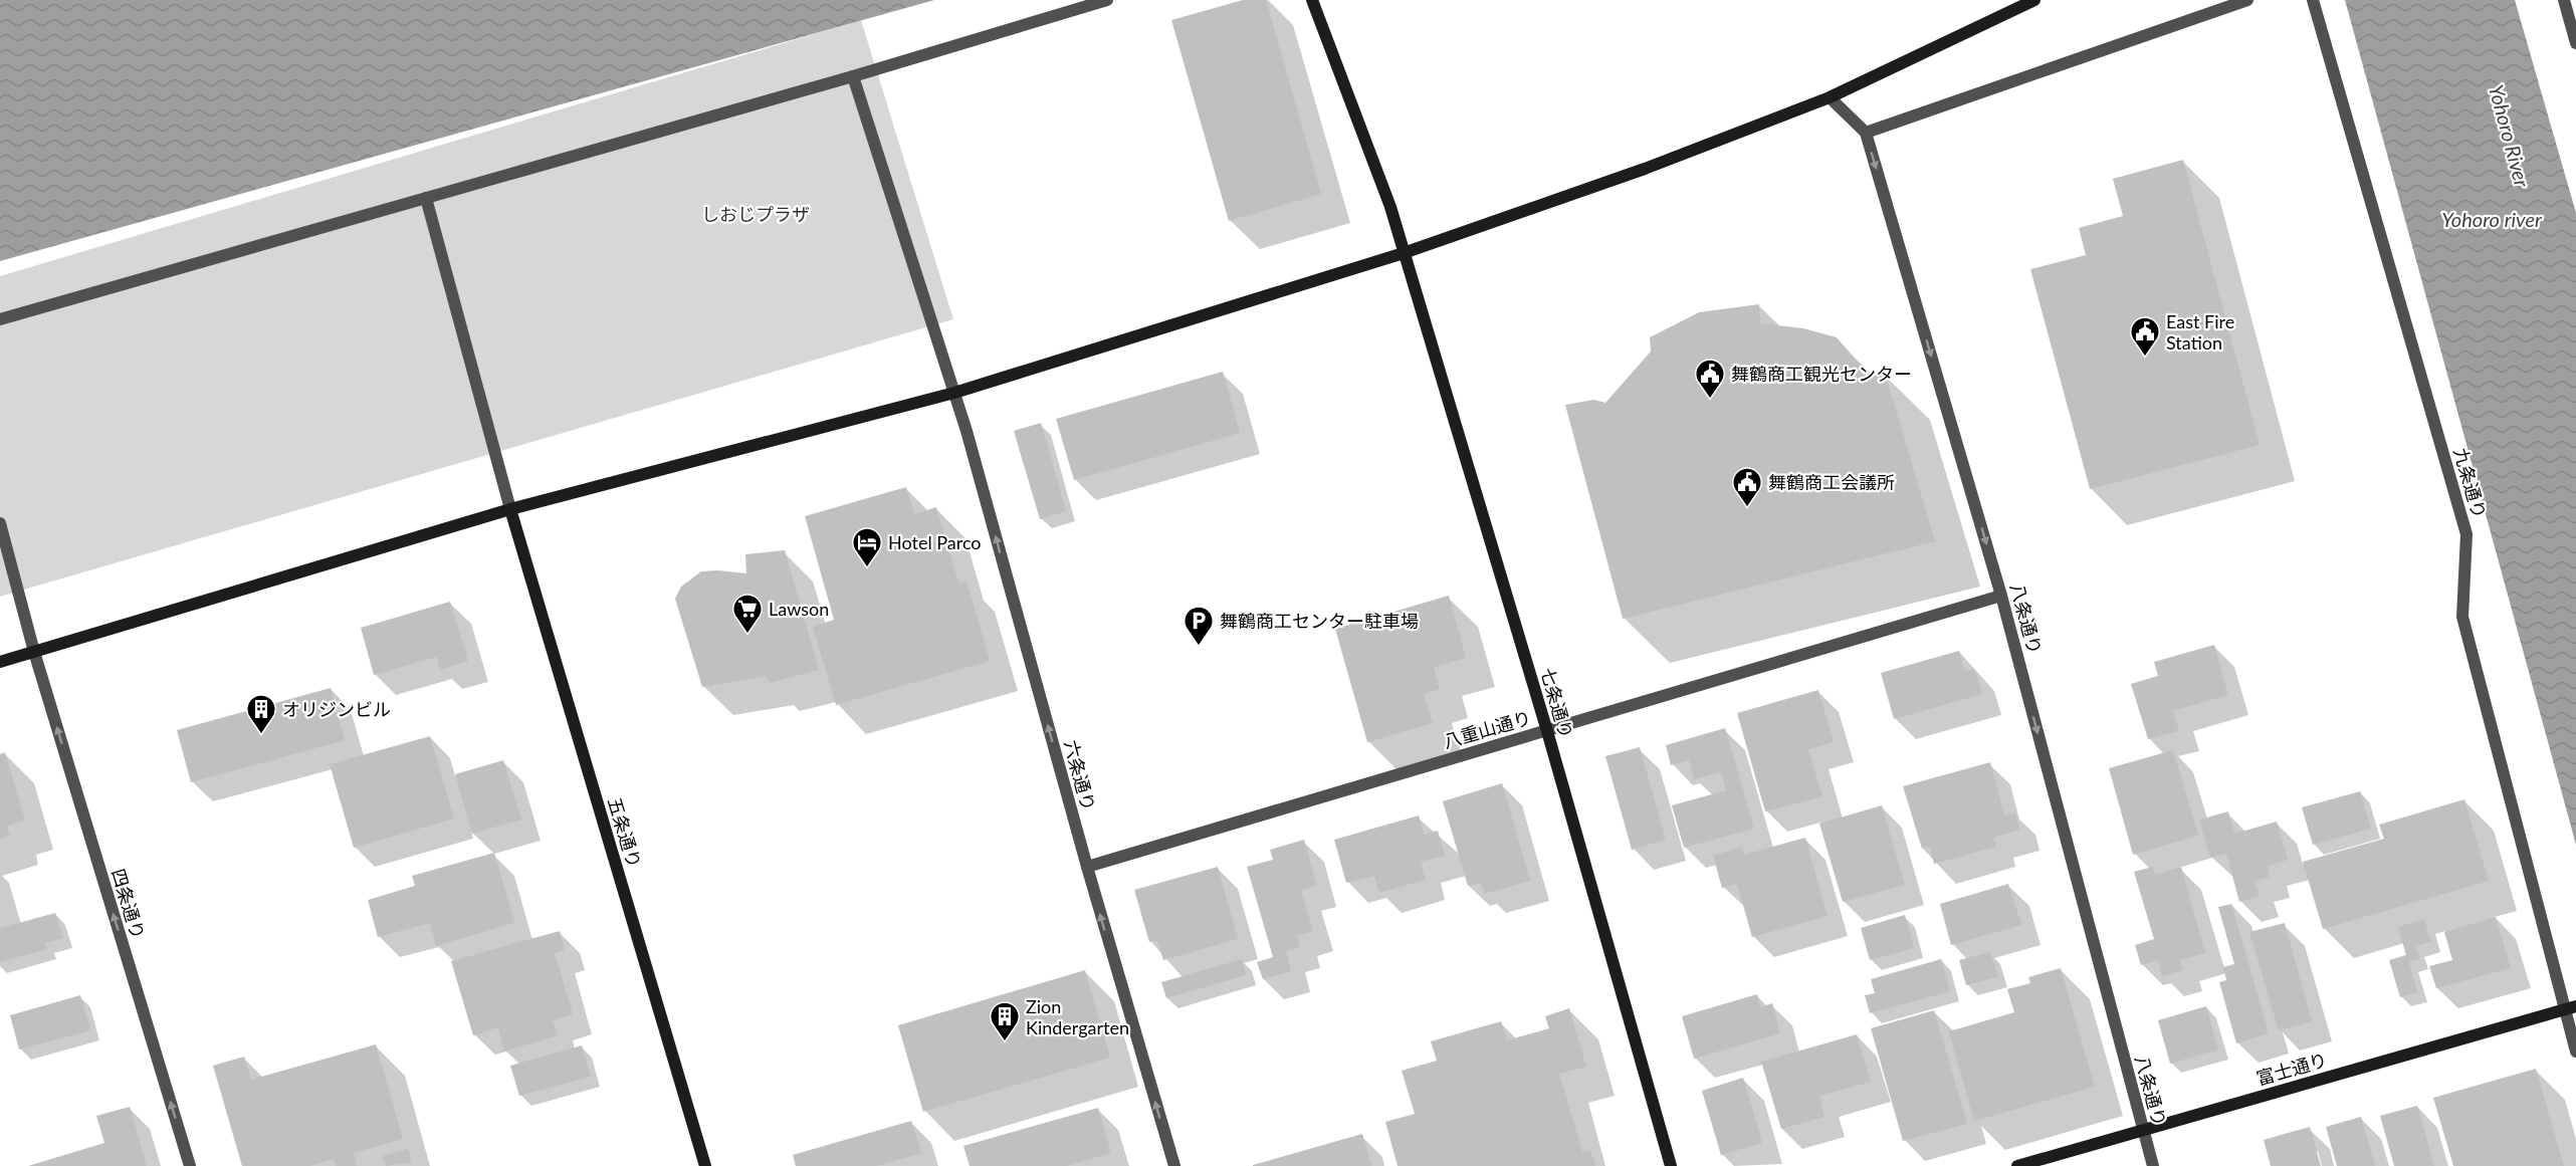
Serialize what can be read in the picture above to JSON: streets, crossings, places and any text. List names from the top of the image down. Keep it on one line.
{"streets":{"street":["九条通り","八条通り","七条通り","八重山通り","六条通り","五条通り","四条通り","富士通り"]},"crossings":[["九条通り","富士通り"],["八条通り","八重山通り"],["八条通り","富士通り"],["七条通り","八重山通り"],["八重山通り","六条通り"]],"one_way":["八条通り","六条通り","四条通り"],"water":["Yohoro River","Yohoro river"],"parks":["しおじプラザ"],"places":{"public building":["East Fire Station","舞鶴商工観光センター","舞鶴商工会議所"],"hotel":["Hotel Parco"],"supermarket":["Lawson"],"parking":["舞鶴商工センター駐車場"],"building":["オリジンビル","Zion Kindergarten"]}}
